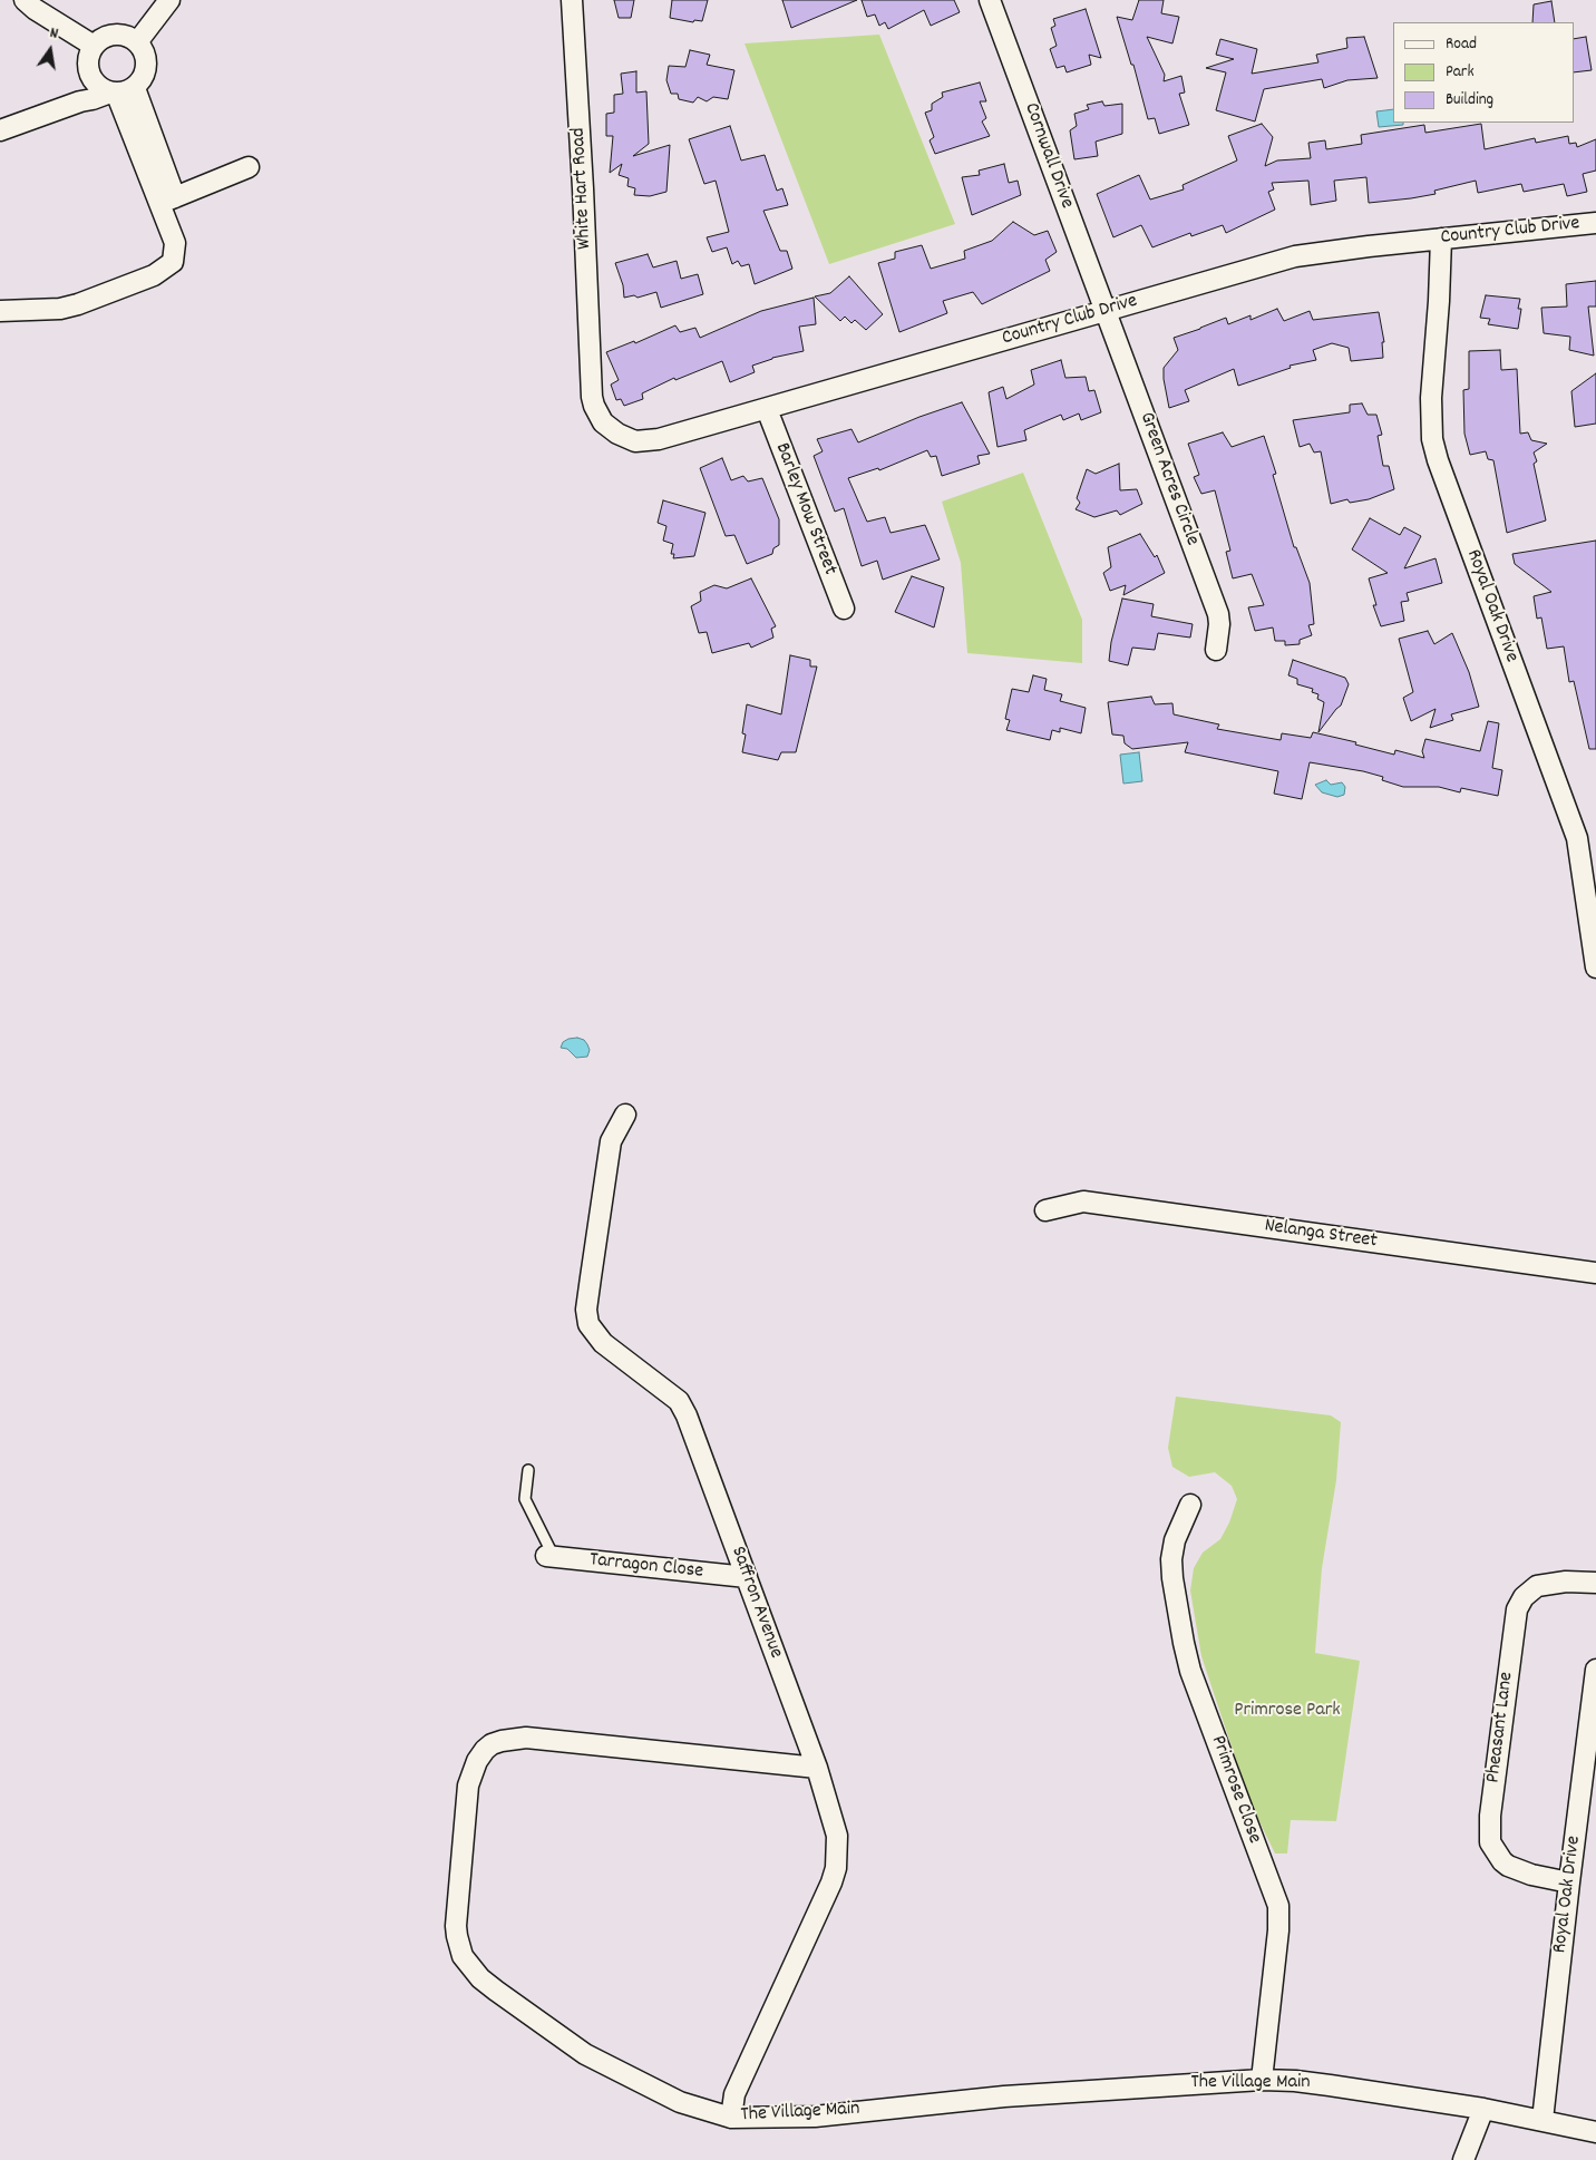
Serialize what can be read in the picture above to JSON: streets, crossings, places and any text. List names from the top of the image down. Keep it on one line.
{"streets":{"street":["Cornwall Drive","White Hart Road","Country Club Drive","Green Acres Circle","Barley Mow Street","Royal Oak Drive","Nelanga Street","Tarragon Close","Saffron Avenue","Pheasant Lane","Primrose Close","The Village Main"]},"crossings":[["Cornwall Drive","Country Club Drive"],["Cornwall Drive","Green Acres Circle"],["White Hart Road","Country Club Drive"],["Country Club Drive","Green Acres Circle"],["Country Club Drive","Barley Mow Street"],["Country Club Drive","Royal Oak Drive"],["Royal Oak Drive","Pheasant Lane"],["Royal Oak Drive","The Village Main"],["Tarragon Close","Saffron Avenue"],["Saffron Avenue","The Village Main"],["Primrose Close","The Village Main"]],"parks":["Primrose Park"],"legend":["Road","Park","Building"],"north":"top"}
